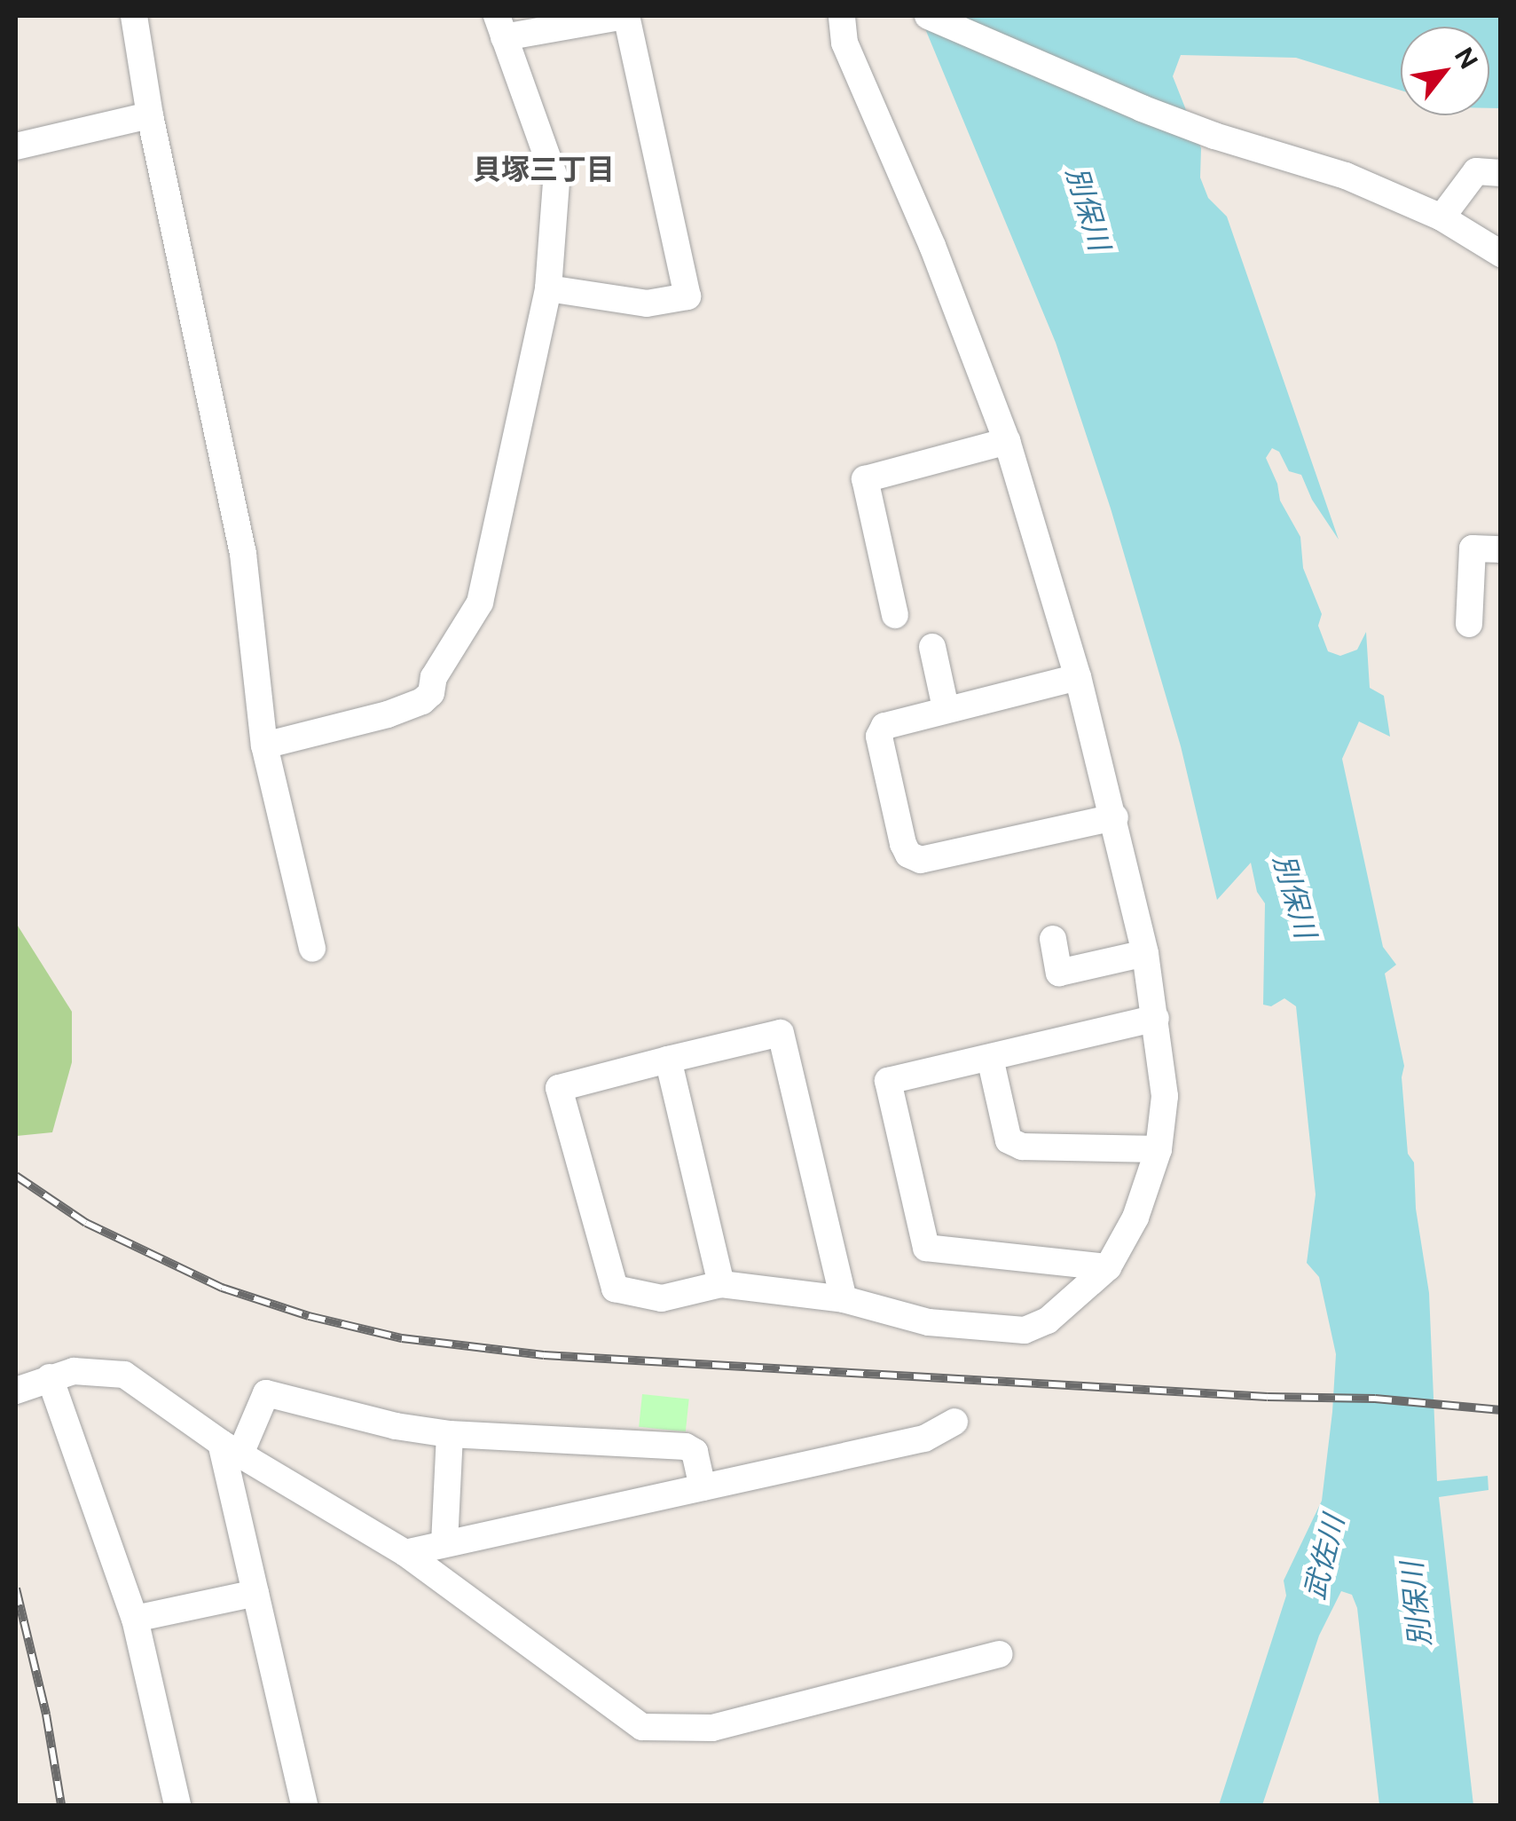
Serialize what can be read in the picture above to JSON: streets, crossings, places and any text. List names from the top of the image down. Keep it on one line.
{"districts":["貝塚三丁目"],"water":["別保川","武佐川"],"north":"top right"}
